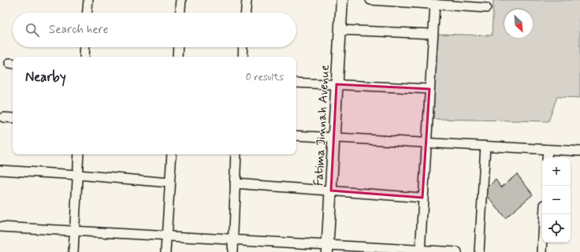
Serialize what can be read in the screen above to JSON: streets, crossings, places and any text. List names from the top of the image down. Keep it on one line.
{"streets":{"main road":["Fatima Jinnah Avenue"]},"north":"bottom right","page":{"search":"Search here","heading":["Nearby","0 results"],"map_buttons":["+","−"]}}
